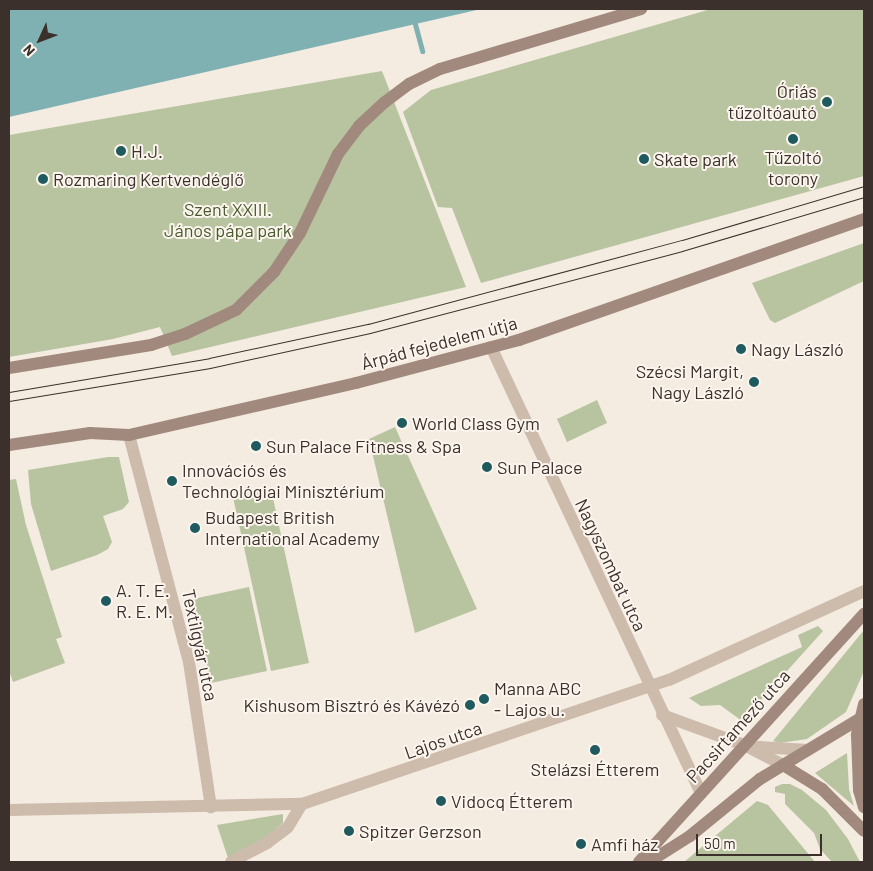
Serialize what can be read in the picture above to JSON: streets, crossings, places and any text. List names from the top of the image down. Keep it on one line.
{"streets":{"main road":["Árpád fejedelem útja","Pacsirtamező utca"],"street":["Nagyszombat utca","Textilgyár utca","Lajos utca"]},"crossings":[["Árpád fejedelem útja","Nagyszombat utca"],["Árpád fejedelem útja","Textilgyár utca"],["Nagyszombat utca","Pacsirtamező utca"],["Nagyszombat utca","Lajos utca"],["Textilgyár utca","Lajos utca"]],"parks":["Szent XXIII. János pápa park"],"places":["Óriás tűzoltóautó","Tűzoltó torony","H.J.","Skate park","Rozmaring Kertvendéglő","Nagy László","Szécsi Margit, Nagy László","World Class Gym","Sun Palace Fitness & Spa","Sun Palace","Innovációs és Technológiai Minisztérium","Budapest British International Academy","A. T. E. R. E. M.","Manna ABC - Lajos u.","Kishusom Bisztró és Kávézó","Stelázsi Étterem","Vidocq Étterem","Spitzer Gerzson","Amfi ház"],"scale_bar":"50 m","north":"bottom left"}
